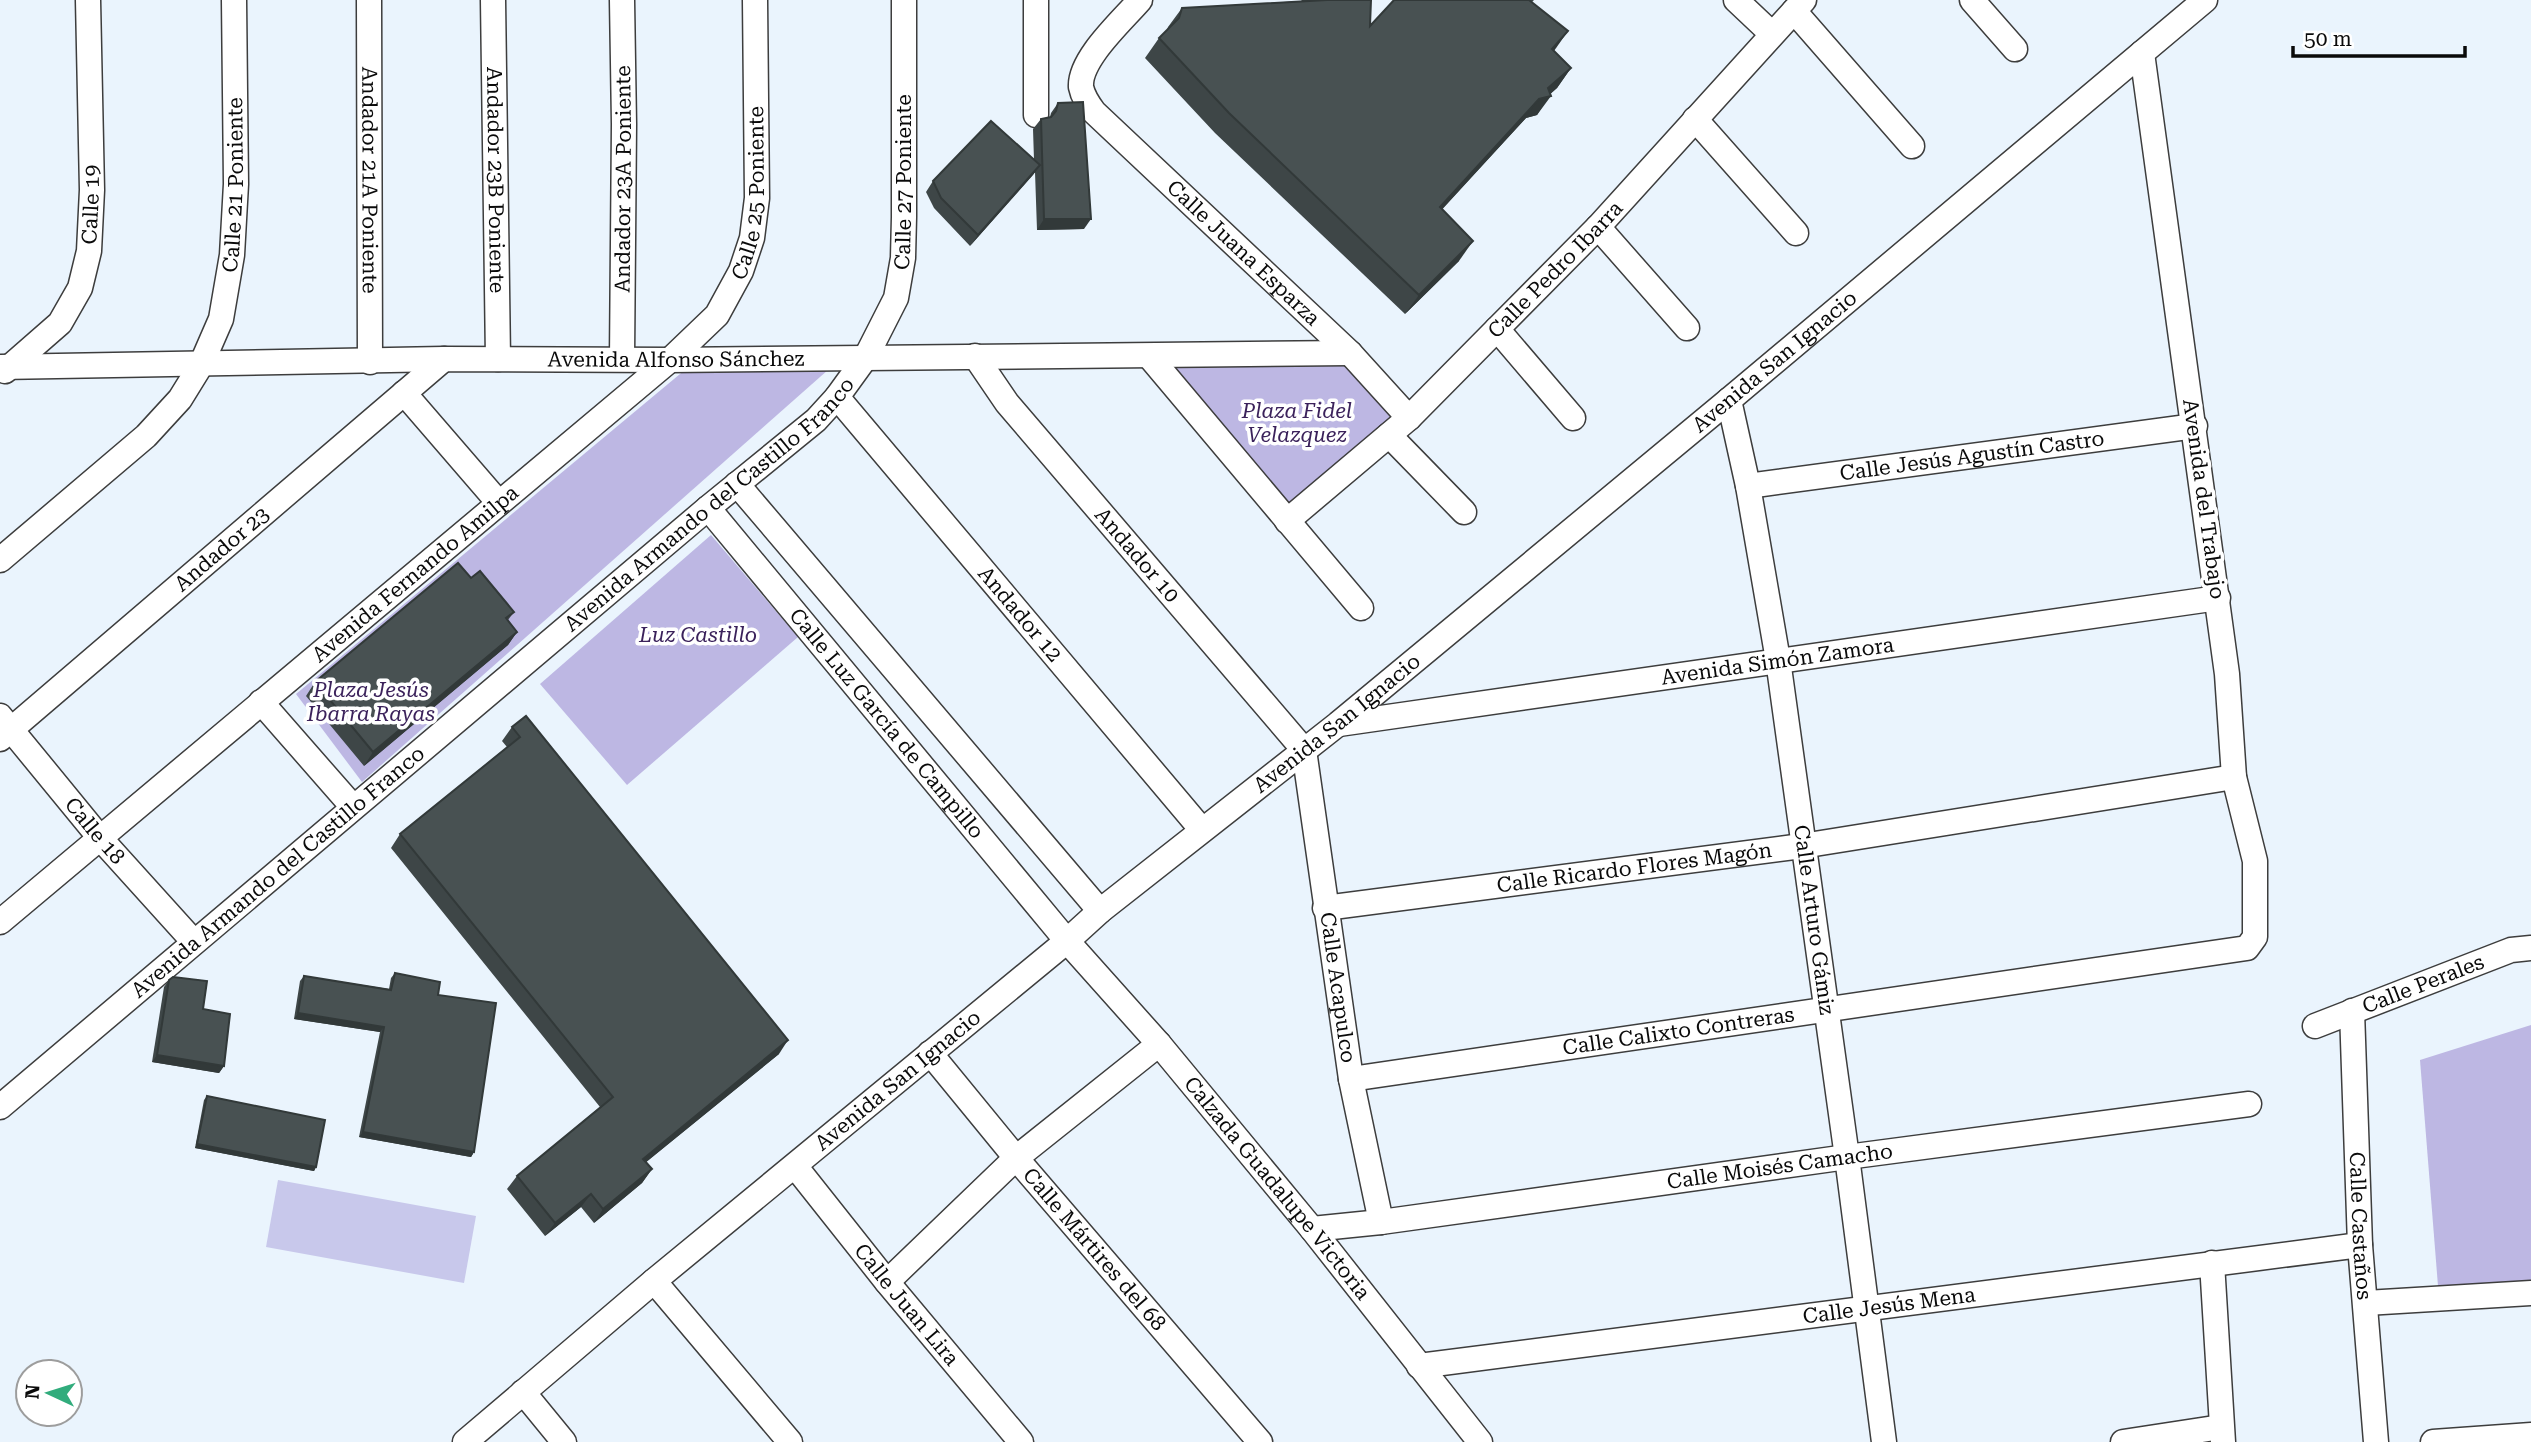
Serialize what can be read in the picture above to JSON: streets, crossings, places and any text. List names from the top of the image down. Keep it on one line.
{"streets":{"street":["Andador 23A Poniente","Andador 23B Poniente","Andador 21A Poniente","Calle 27 Poniente","Calle 21 Poniente","Calle 25 Poniente","Calle 19","Calle Juana Esparza","Calle Pedro Ibarra","Avenida Alfonso Sánchez","Avenida San Ignacio","Calle Jesús Agustín Castro","Avenida del Trabajo","Avenida Armando del Castillo Franco","Andador 23","Andador 10","Avenida Fernando Amilpa","Andador 12","Avenida Simón Zamora","Calle Luz García de Campillo","Calle 18","Calle Ricardo Flores Magón","Calle Arturo Gámiz","Calle Perales","Calle Acapulco","Calle Calixto Contreras","Calle Moisés Camacho","Calzada Guadalupe Victoria","Calle Castaños","Calle Mártires del 68","Calle Juan Lira","Calle Jesús Mena"]},"crossings":[["Andador 23A Poniente","Avenida Alfonso Sánchez"],["Andador 23B Poniente","Avenida Alfonso Sánchez"],["Andador 21A Poniente","Avenida Alfonso Sánchez"],["Calle 27 Poniente","Avenida Alfonso Sánchez"],["Calle 27 Poniente","Avenida Armando del Castillo Franco"],["Calle 21 Poniente","Avenida Alfonso Sánchez"],["Calle 25 Poniente","Avenida Alfonso Sánchez"],["Calle 25 Poniente","Avenida Fernando Amilpa"],["Calle 19","Avenida Alfonso Sánchez"],["Calle Juana Esparza","Calle Pedro Ibarra"],["Calle Juana Esparza","Avenida Alfonso Sánchez"],["Avenida Alfonso Sánchez","Avenida Armando del Castillo Franco"],["Avenida Alfonso Sánchez","Andador 23"],["Avenida Alfonso Sánchez","Andador 10"],["Avenida Alfonso Sánchez","Avenida Fernando Amilpa"],["Avenida San Ignacio","Avenida del Trabajo"],["Avenida San Ignacio","Andador 10"],["Avenida San Ignacio","Andador 12"],["Avenida San Ignacio","Avenida Simón Zamora"],["Avenida San Ignacio","Calle Luz García de Campillo"],["Avenida San Ignacio","Calle Arturo Gámiz"],["Avenida San Ignacio","Calle Acapulco"],["Avenida San Ignacio","Calzada Guadalupe Victoria"],["Avenida San Ignacio","Calle Mártires del 68"],["Avenida San Ignacio","Calle Juan Lira"],["Calle Jesús Agustín Castro","Avenida del Trabajo"],["Calle Jesús Agustín Castro","Calle Arturo Gámiz"],["Avenida del Trabajo","Avenida Simón Zamora"],["Avenida del Trabajo","Calle Ricardo Flores Magón"],["Avenida del Trabajo","Calle Calixto Contreras"],["Avenida Armando del Castillo Franco","Andador 12"],["Avenida Armando del Castillo Franco","Calle Luz García de Campillo"],["Avenida Armando del Castillo Franco","Calle 18"],["Andador 23","Calle 18"],["Andador 10","Calle Acapulco"],["Avenida Fernando Amilpa","Calle 18"],["Avenida Simón Zamora","Calle Arturo Gámiz"],["Calle Luz García de Campillo","Calzada Guadalupe Victoria"],["Calle Ricardo Flores Magón","Calle Arturo Gámiz"],["Calle Ricardo Flores Magón","Calle Acapulco"],["Calle Arturo Gámiz","Calle Calixto Contreras"],["Calle Arturo Gámiz","Calle Moisés Camacho"],["Calle Arturo Gámiz","Calle Jesús Mena"],["Calle Perales","Calle Castaños"],["Calle Acapulco","Calle Calixto Contreras"],["Calle Acapulco","Calle Moisés Camacho"],["Calle Moisés Camacho","Calzada Guadalupe Victoria"],["Calzada Guadalupe Victoria","Calle Jesús Mena"],["Calle Castaños","Calle Jesús Mena"]],"parks":["Plaza Fidel Velazquez","Luz Castillo","Plaza Jesús Ibarra Rayas"],"scale_bar":"50 m","north":"left"}
